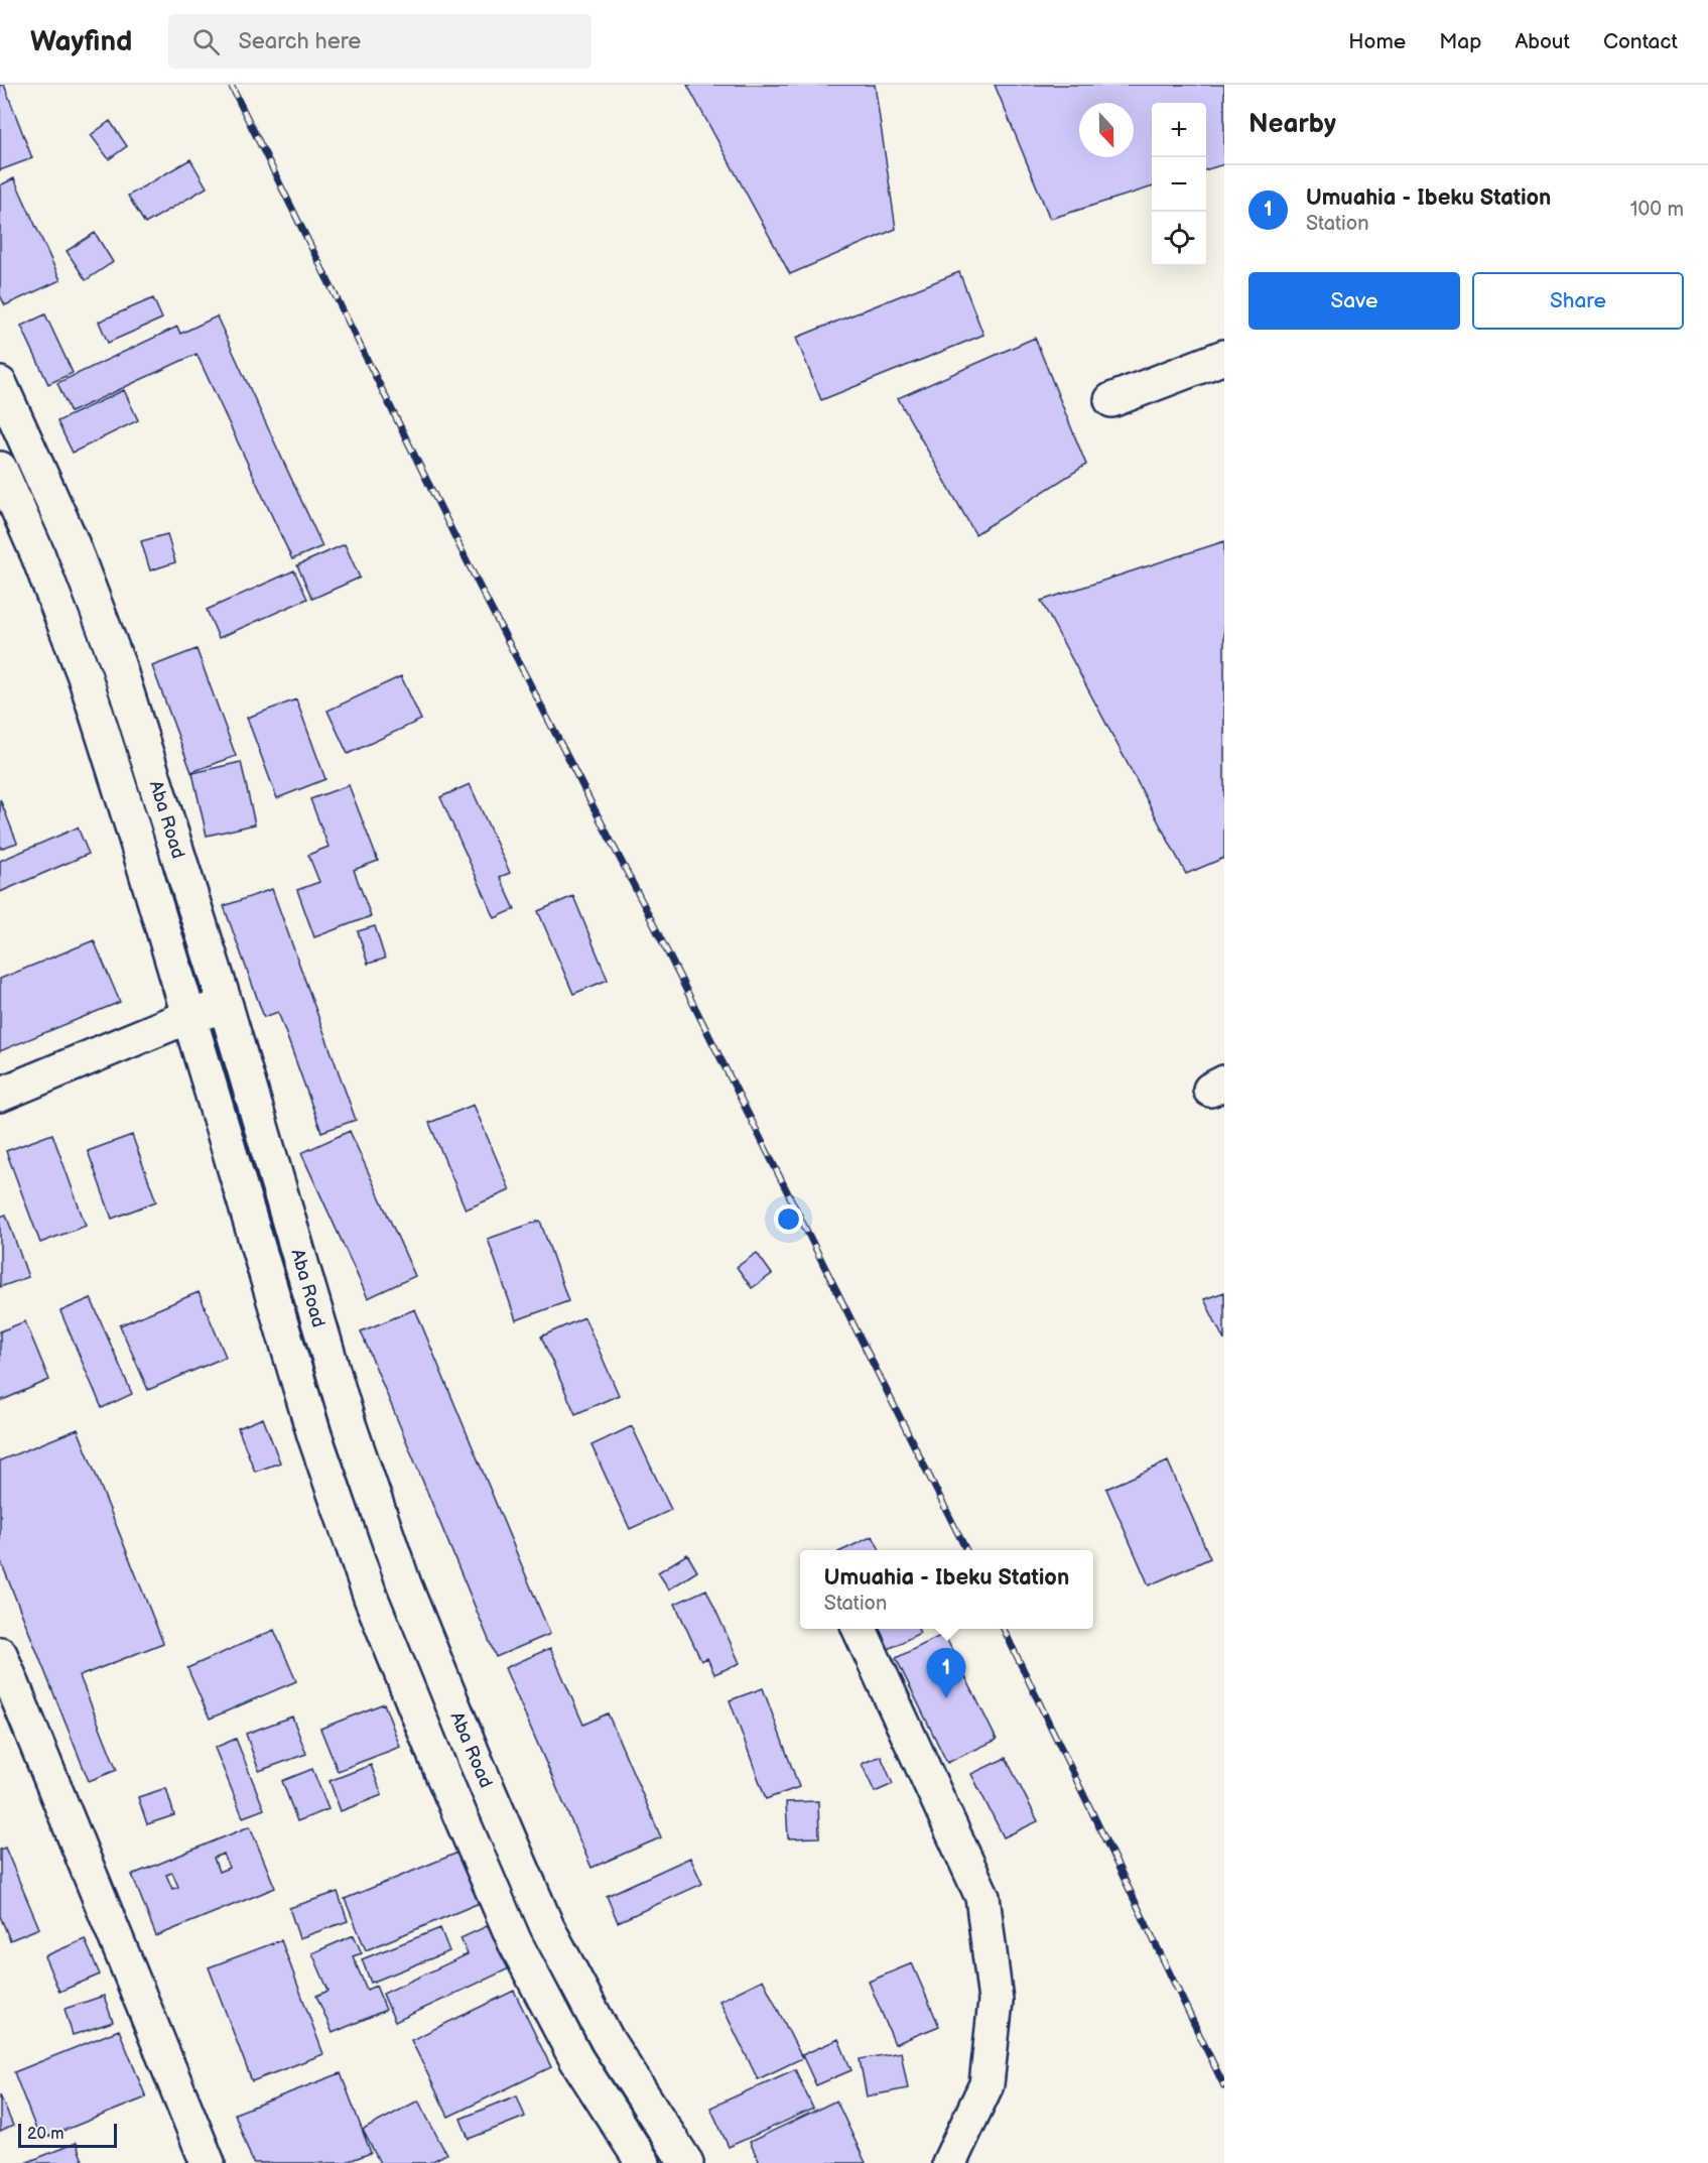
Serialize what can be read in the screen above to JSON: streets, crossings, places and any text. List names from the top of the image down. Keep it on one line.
{"streets":{"main road":["Aba Road"]},"scale_bar":"20 m","north":"bottom","page":{"header":"Wayfind","search":"Search here","nav":["Home","Map","About","Contact"],"heading":"Nearby","map_buttons":["+","−"],"list":[{"mark":"1","name":"Umuahia - Ibeku Station","note":"Station","value":"100 m"}],"buttons":["Save","Share"],"popup":["Umuahia - Ibeku Station","Station"],"pins":"1","scale":"20 m"}}
